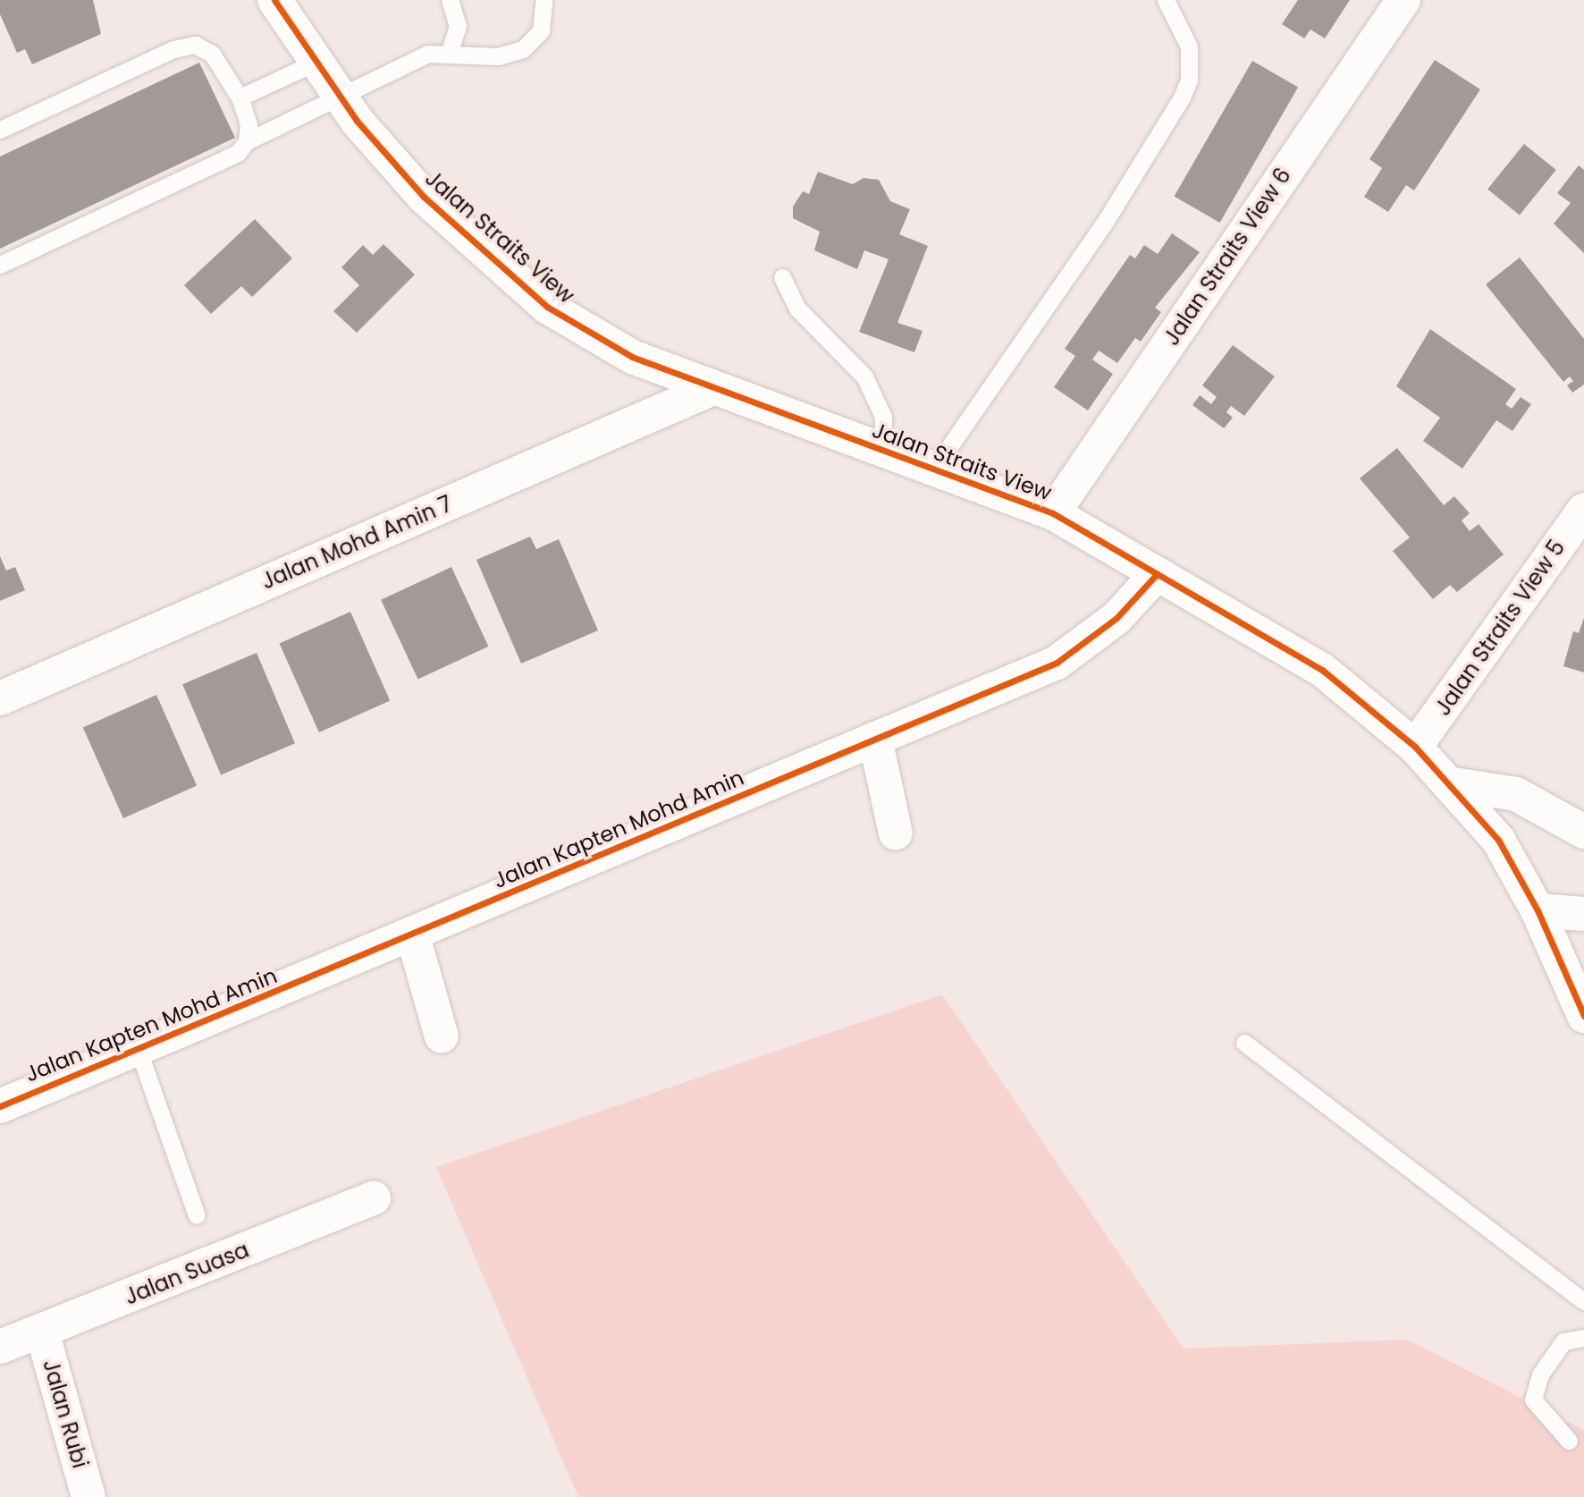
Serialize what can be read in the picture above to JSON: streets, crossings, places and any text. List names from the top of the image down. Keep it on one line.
{"streets":{"street":["Jalan Straits View","Jalan Straits View 6","Jalan Mohd Amin 7","Jalan Straits View 5","Jalan Kapten Mohd Amin","Jalan Suasa","Jalan Rubi"]},"crossings":[["Jalan Straits View","Jalan Straits View 6"],["Jalan Straits View","Jalan Mohd Amin 7"],["Jalan Straits View","Jalan Straits View 5"],["Jalan Straits View","Jalan Kapten Mohd Amin"],["Jalan Suasa","Jalan Rubi"]]}
